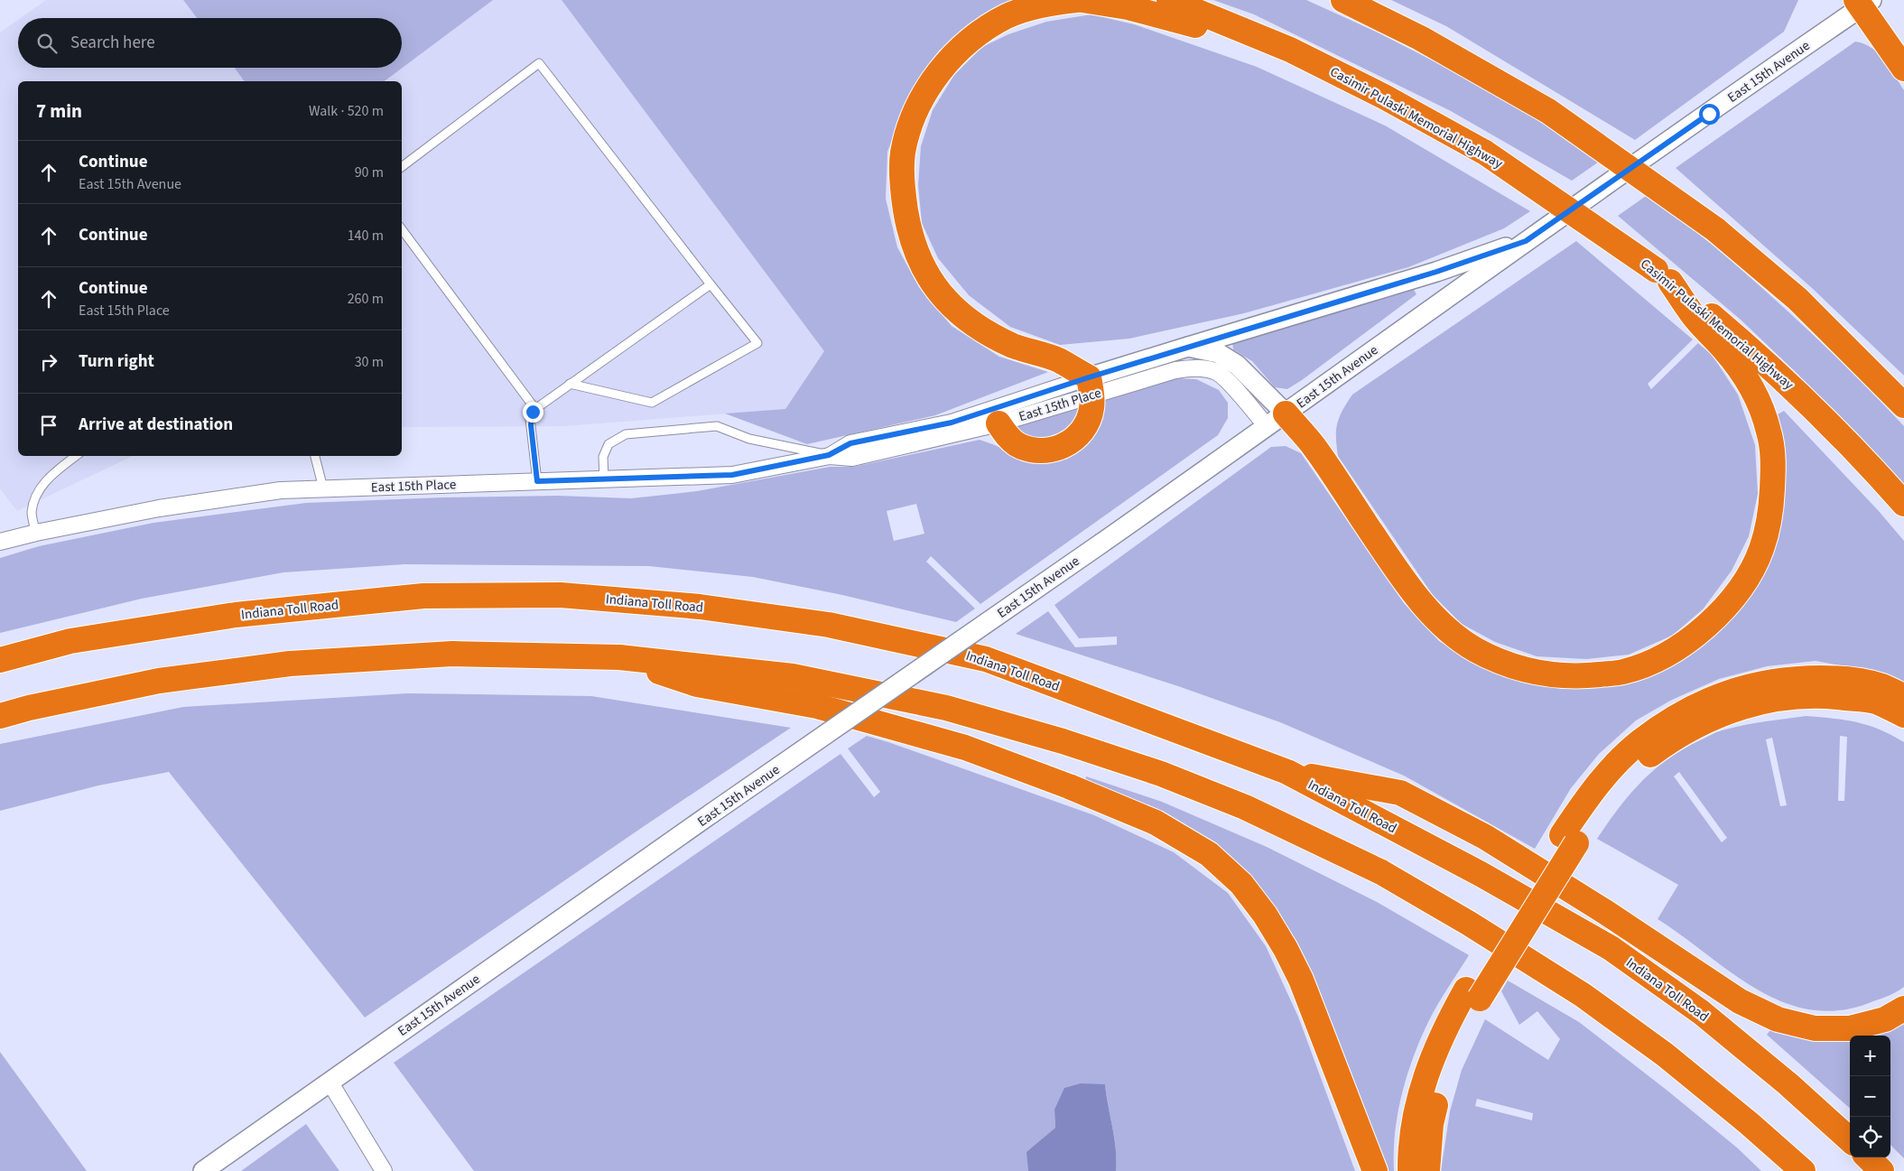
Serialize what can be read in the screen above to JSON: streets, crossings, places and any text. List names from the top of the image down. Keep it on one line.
{"streets":{"highway":["Casimir Pulaski Memorial Highway","Indiana Toll Road"],"street":["East 15th Avenue","East 15th Place"]},"crossings":[["East 15th Avenue","East 15th Place"]],"page":{"search":"Search here","heading":["7 min","Walk · 520 m"],"list":[["Continue","East 15th Avenue","90 m"],["Continue","140 m"],["Continue","East 15th Place","260 m"],["Turn right","30 m"],"Arrive at destination"],"map_buttons":["+","−"]}}
